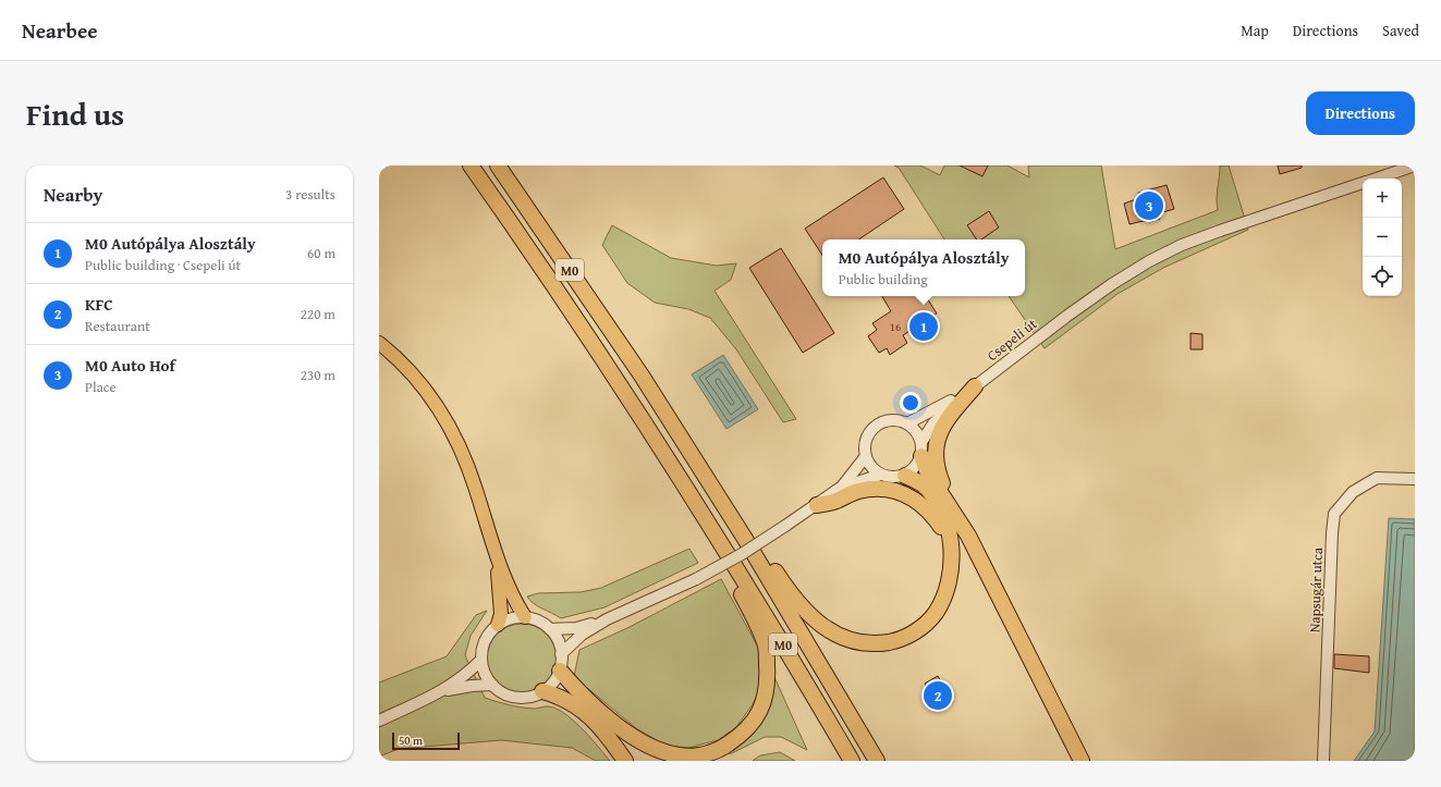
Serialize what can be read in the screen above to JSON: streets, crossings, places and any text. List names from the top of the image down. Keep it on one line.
{"streets":{"highway":["M0"],"street":["Csepeli út","Napsugár utca"]},"house_numbers":["16"],"scale_bar":"50 m","page":{"header":"Nearbee","nav":["Map","Directions","Saved"],"title":"Find us","buttons":"Directions","heading":["Nearby","3 results"],"map_buttons":["+","−"],"pins":["3","1","2"],"list":[{"mark":"1","name":"M0 Autópálya Alosztály","note":"Public building · Csepeli út","value":"60 m"},{"mark":"2","name":"KFC","note":"Restaurant","value":"220 m"},{"mark":"3","name":"M0 Auto Hof","note":"Place","value":"230 m"}],"popup":["M0 Autópálya Alosztály","Public building"],"scale":"50 m"}}
